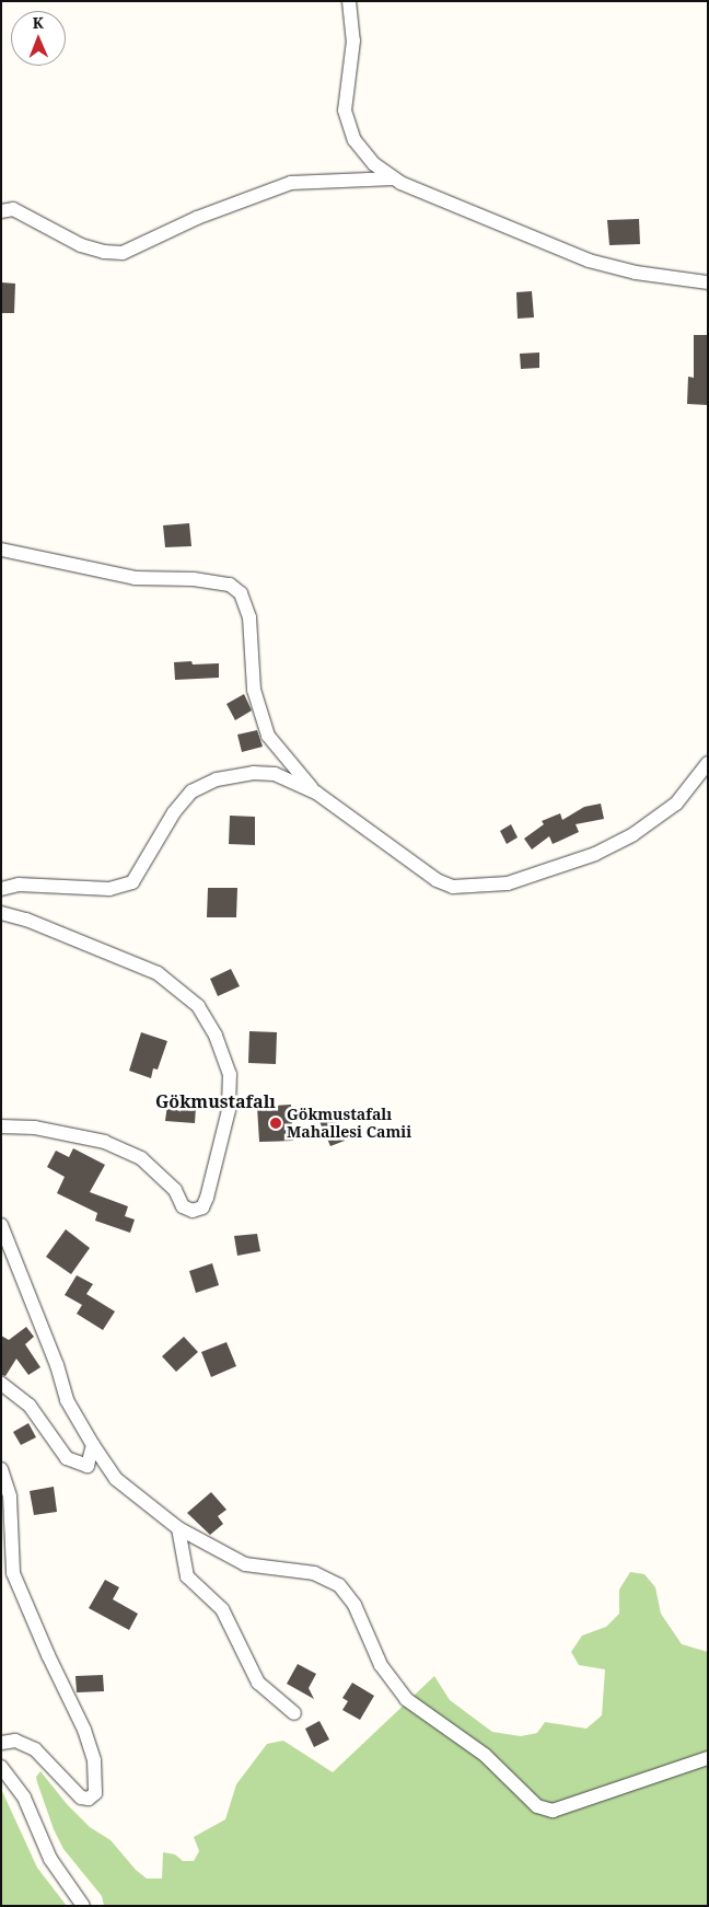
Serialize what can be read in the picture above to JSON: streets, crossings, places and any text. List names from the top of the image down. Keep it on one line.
{"districts":["Gökmustafalı"],"places":["Gökmustafalı Mahallesi Camii"],"north":"top"}
